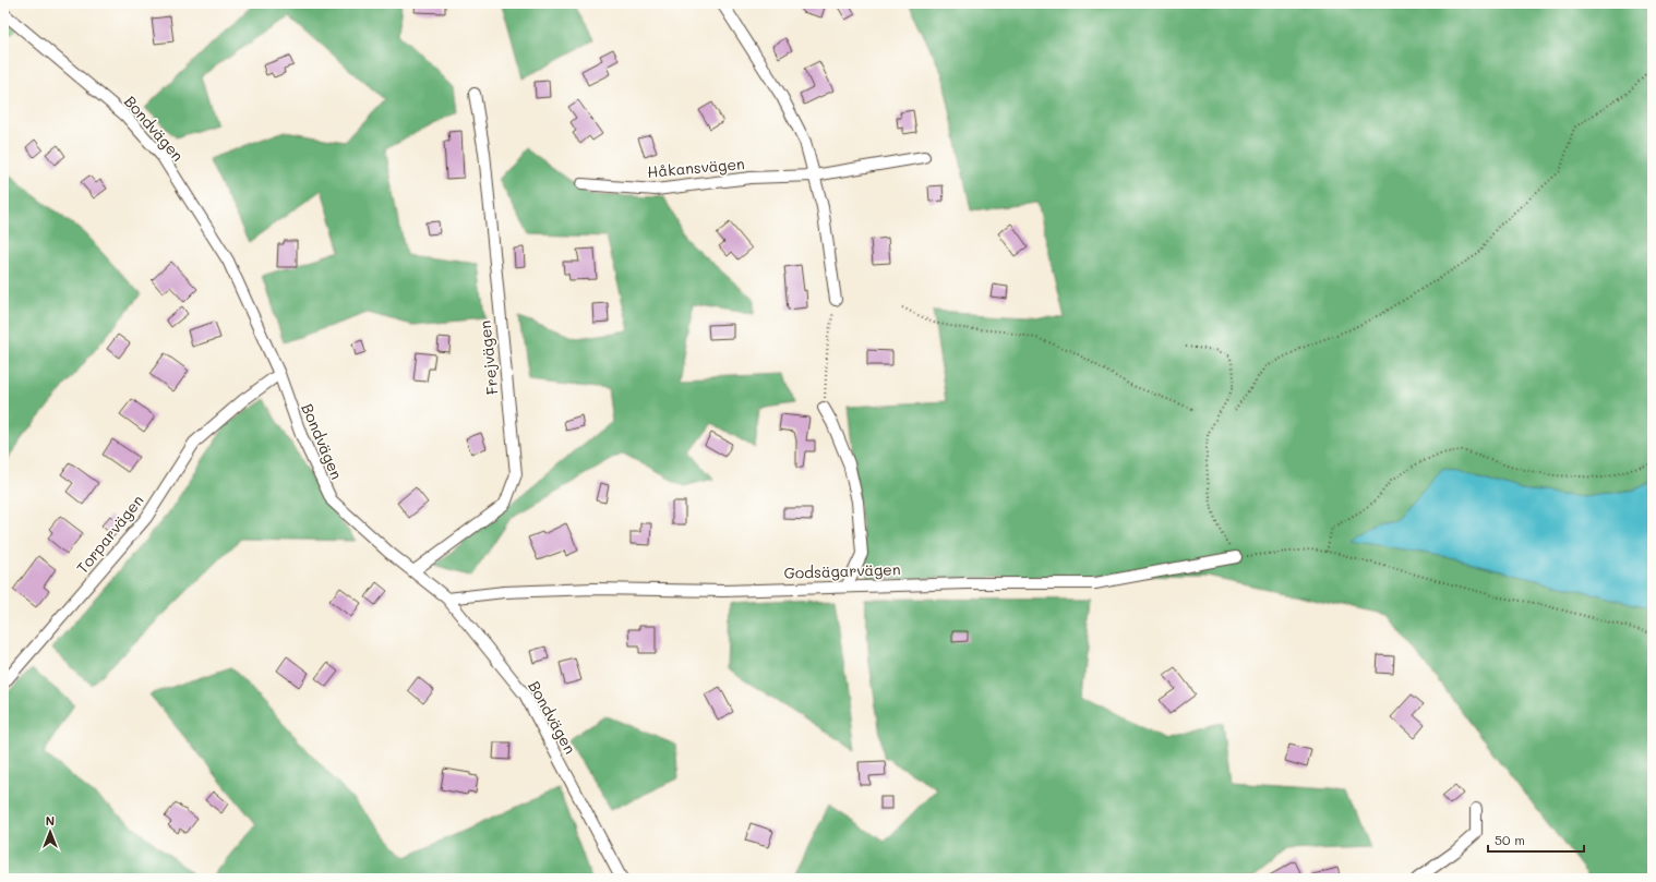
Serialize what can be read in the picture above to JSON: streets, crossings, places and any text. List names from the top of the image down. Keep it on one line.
{"streets":{"street":["Bondvägen","Håkansvägen","Frejvägen","Torparvägen","Godsägarvägen"]},"crossings":[["Bondvägen","Frejvägen"],["Bondvägen","Torparvägen"],["Bondvägen","Godsägarvägen"]],"scale_bar":"50 m","north":"top"}
